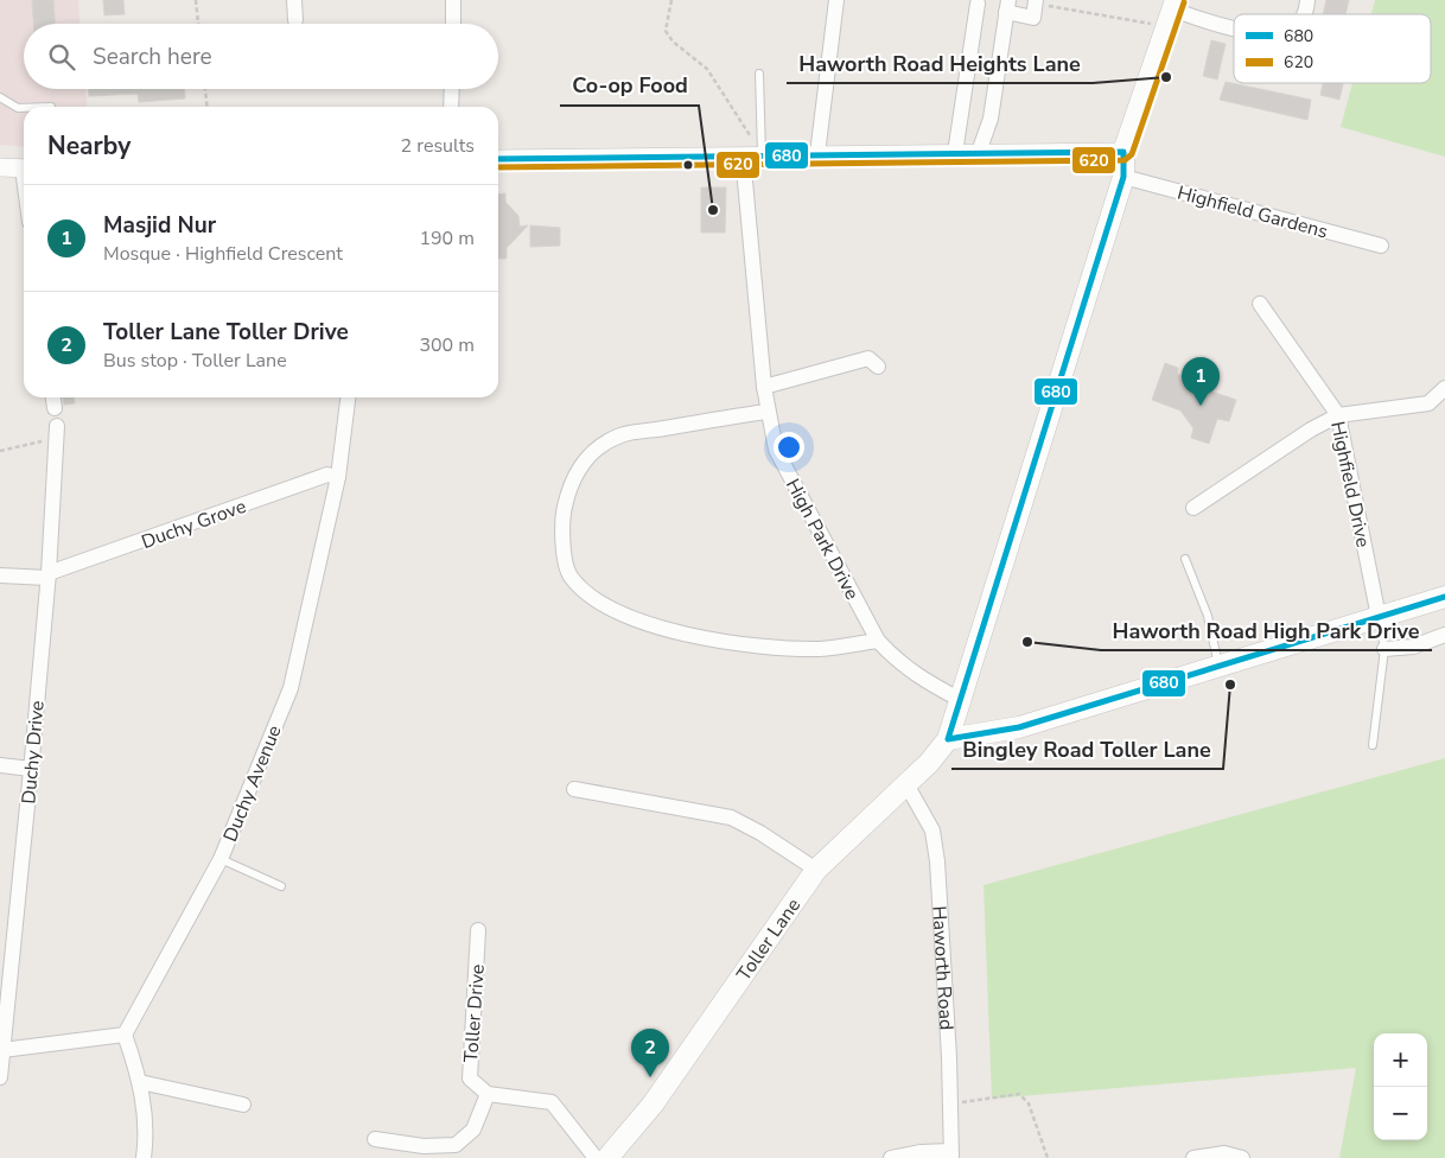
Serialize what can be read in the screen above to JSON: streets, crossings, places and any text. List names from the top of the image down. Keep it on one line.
{"streets":{"main road":["Toller Lane"],"street":["Highfield Gardens","Highfield Drive","Duchy Grove","High Park Drive","Duchy Drive","Duchy Avenue","Haworth Road","Toller Drive"]},"crossings":[["Duchy Grove","Duchy Drive"],["Duchy Grove","Duchy Avenue"],["Toller Lane","Haworth Road"]],"places":["Haworth Road Heights Lane","Co-op Food","Haworth Road High Park Drive","Bingley Road Toller Lane"],"lines":["transit line 620","transit line 680"],"legend":["680","620"],"page":{"search":"Search here","heading":["Nearby","2 results"],"list":[{"mark":"1","name":"Masjid Nur","note":"Mosque · Highfield Crescent","value":"190 m"},{"mark":"2","name":"Toller Lane Toller Drive","note":"Bus stop · Toller Lane","value":"300 m"}],"pins":["1","2"],"map_buttons":["+","−"]}}
